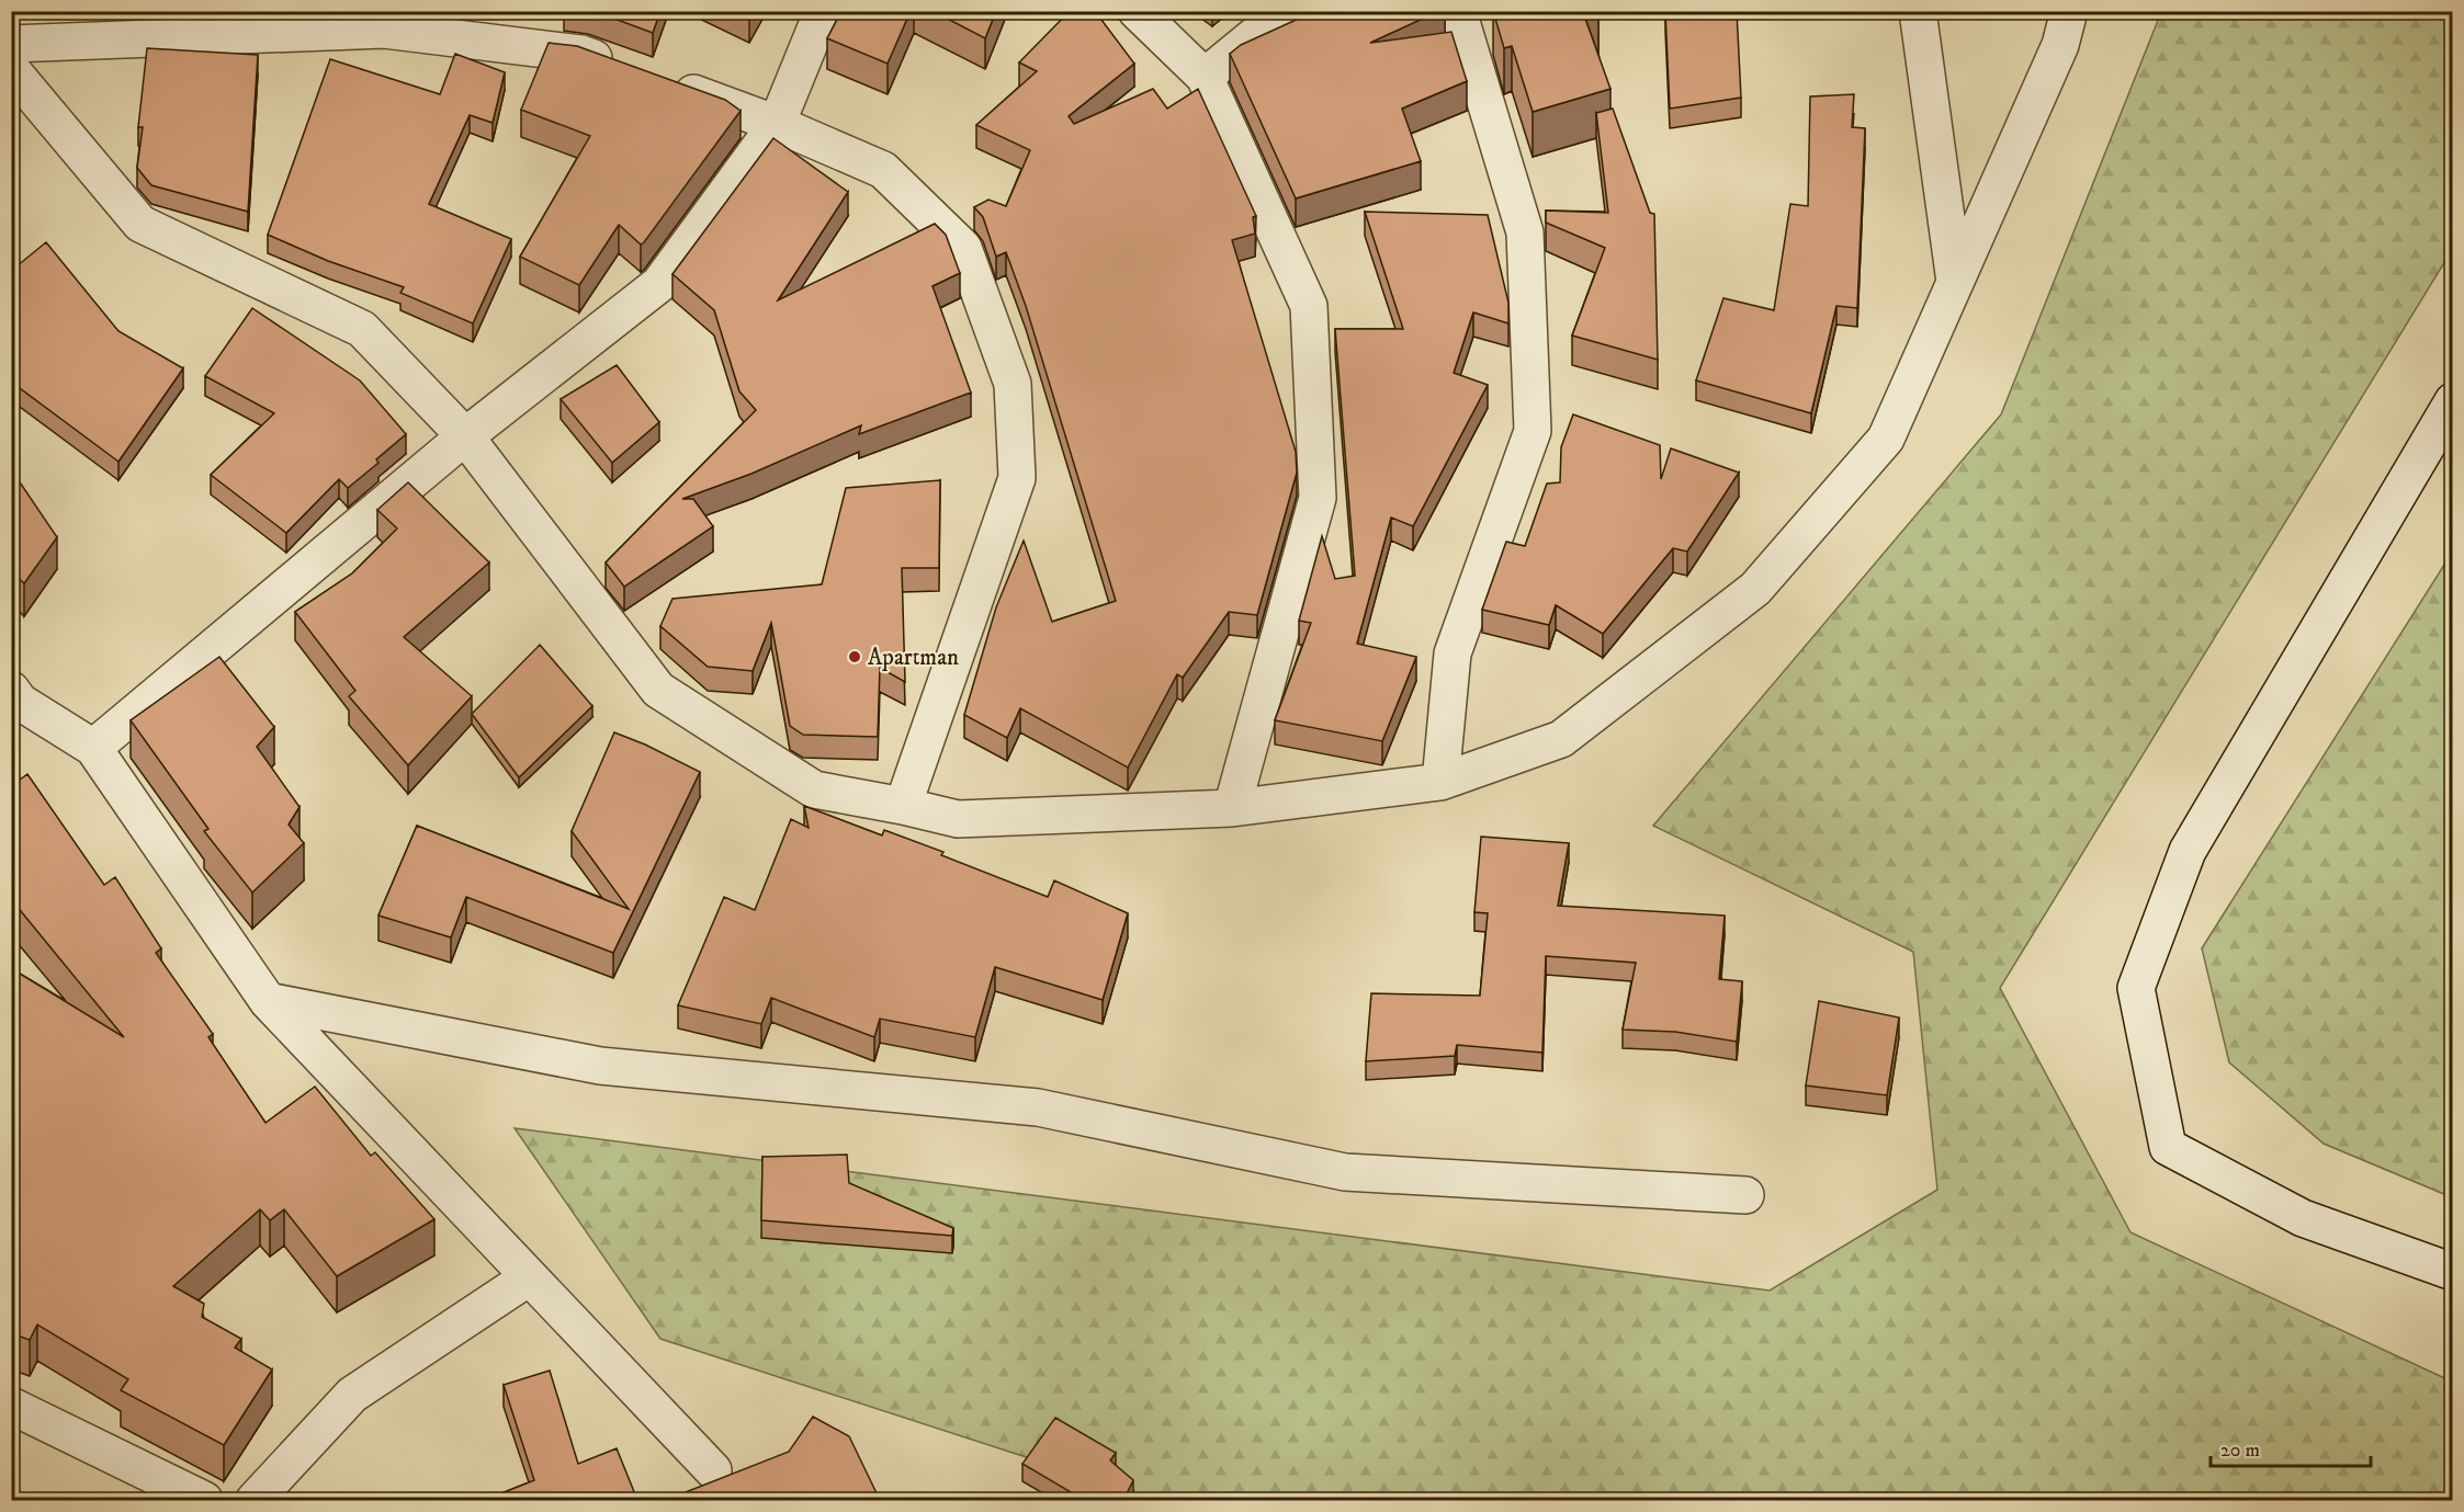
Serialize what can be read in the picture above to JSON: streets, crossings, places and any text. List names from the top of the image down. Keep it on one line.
{"places":["Apartman"],"scale_bar":"20 m"}
